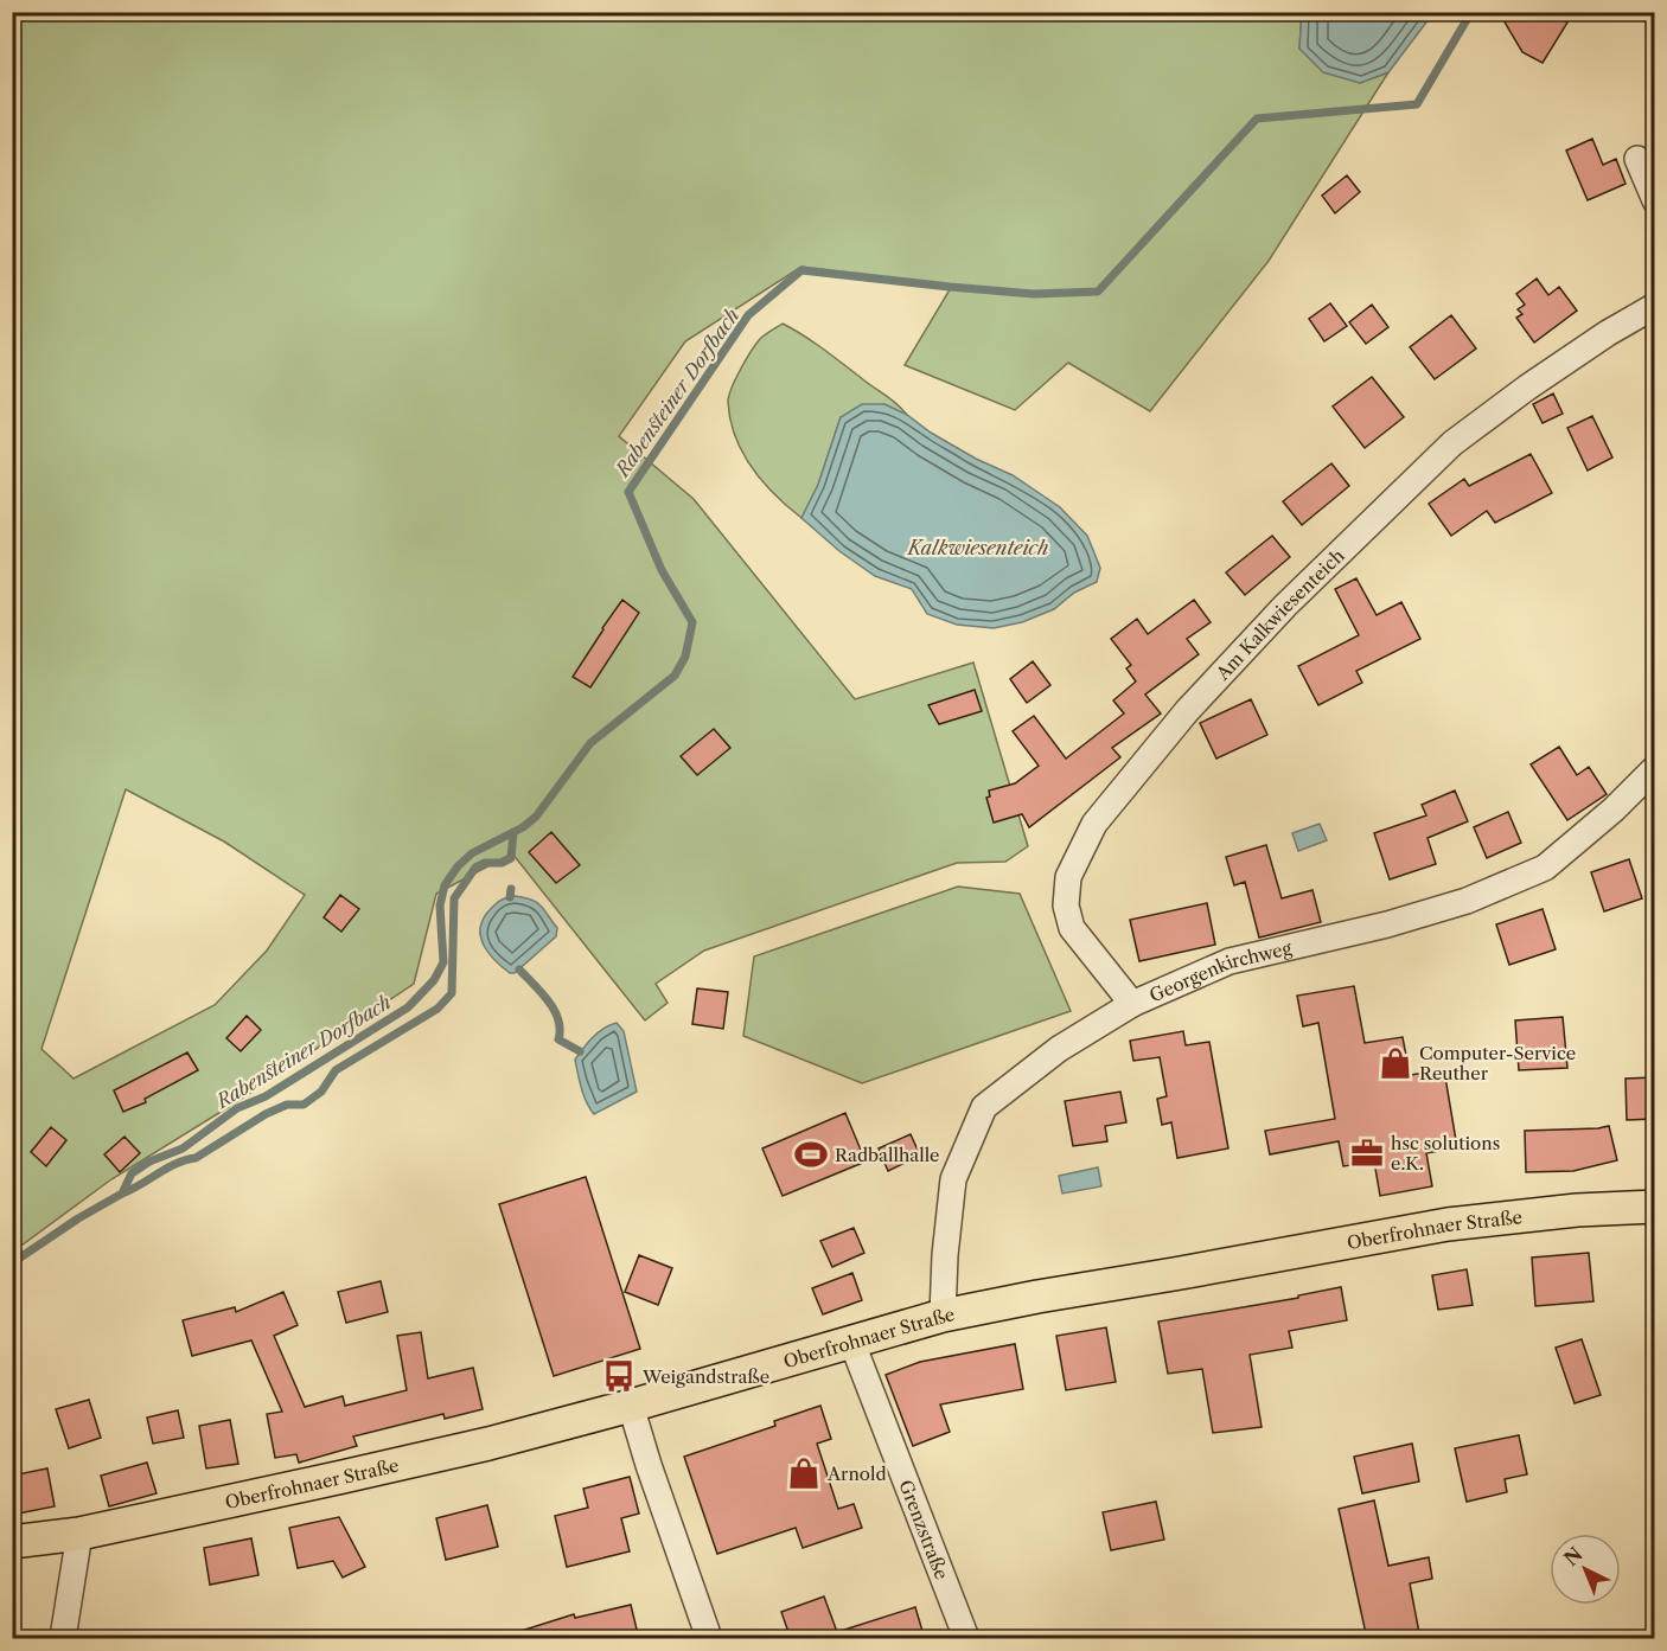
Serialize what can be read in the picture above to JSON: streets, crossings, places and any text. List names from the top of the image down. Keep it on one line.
{"streets":{"main road":["Oberfrohnaer Straße"],"street":["Am Kalkwiesenteich","Georgenkirchweg","Grenzstraße"]},"crossings":[["Am Kalkwiesenteich","Georgenkirchweg"],["Georgenkirchweg","Oberfrohnaer Straße"],["Oberfrohnaer Straße","Grenzstraße"]],"water":["Rabensteiner Dorfbach","Kalkwiesenteich"],"places":{"shop":["Computer-Service Reuther","Arnold"],"office":["hsc solutions e.K."],"sports":["Radballhalle"],"bus stop":["Weigandstraße"]},"north":"top left"}
